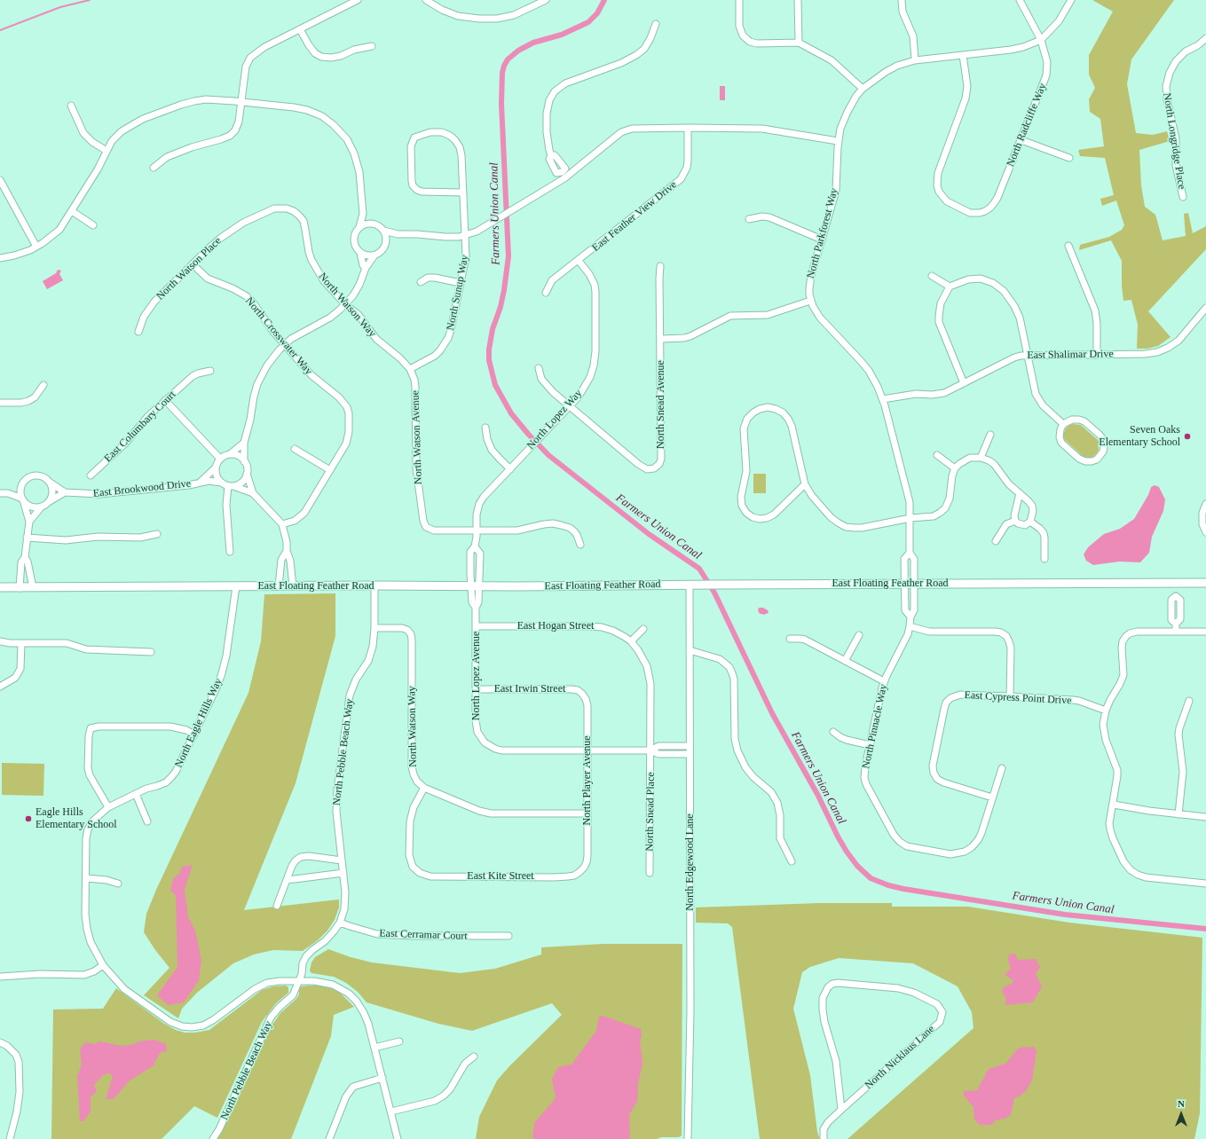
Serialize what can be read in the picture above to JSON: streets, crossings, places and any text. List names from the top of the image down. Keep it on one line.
{"streets":{"main road":["East Floating Feather Road"],"street":["North Radcliffe Way","North Longridge Place","East Feather View Drive","North Parkforest Way","North Watson Place","North Sunup Way","North Watson Way","North Crosswater Way","East Shalimar Drive","North Snead Avenue","North Lopez Way","East Columbary Court","North Watson Avenue","East Brookwood Drive","East Hogan Street","North Lopez Avenue","East Irwin Street","East Cypress Point Drive","North Eagle Hills Way","North Pinnacle Way","North Pebble Beach Way","North Player Avenue","North Snead Place","North Edgewood Lane","East Kite Street","East Cerramar Court","North Nicklaus Lane"]},"crossings":[["North Radcliffe Way","North Parkforest Way"],["East Feather View Drive","North Lopez Way"],["North Parkforest Way","East Shalimar Drive"],["North Parkforest Way","East Floating Feather Road"],["North Parkforest Way","North Pinnacle Way"],["North Watson Place","North Watson Way"],["North Watson Place","North Crosswater Way"],["North Sunup Way","North Watson Way"],["North Sunup Way","North Watson Avenue"],["North Watson Way","North Watson Avenue"],["North Watson Way","North Pebble Beach Way"],["North Watson Way","East Kite Street"],["North Snead Avenue","North Lopez Way"],["North Lopez Way","North Watson Avenue"],["North Lopez Way","East Floating Feather Road"],["North Lopez Way","North Lopez Avenue"],["East Floating Feather Road","North Lopez Avenue"],["East Floating Feather Road","North Eagle Hills Way"],["East Floating Feather Road","North Pinnacle Way"],["East Floating Feather Road","North Pebble Beach Way"],["East Floating Feather Road","North Edgewood Lane"],["East Hogan Street","North Lopez Avenue"],["North Lopez Avenue","East Irwin Street"],["North Lopez Avenue","North Player Avenue"],["East Irwin Street","North Player Avenue"],["East Cypress Point Drive","North Pinnacle Way"],["North Eagle Hills Way","North Pebble Beach Way"],["North Pebble Beach Way","East Cerramar Court"],["North Player Avenue","East Kite Street"]],"water":["Farmers Union Canal"],"places":["Seven Oaks Elementary School","Eagle Hills Elementary School"],"north":"top"}
